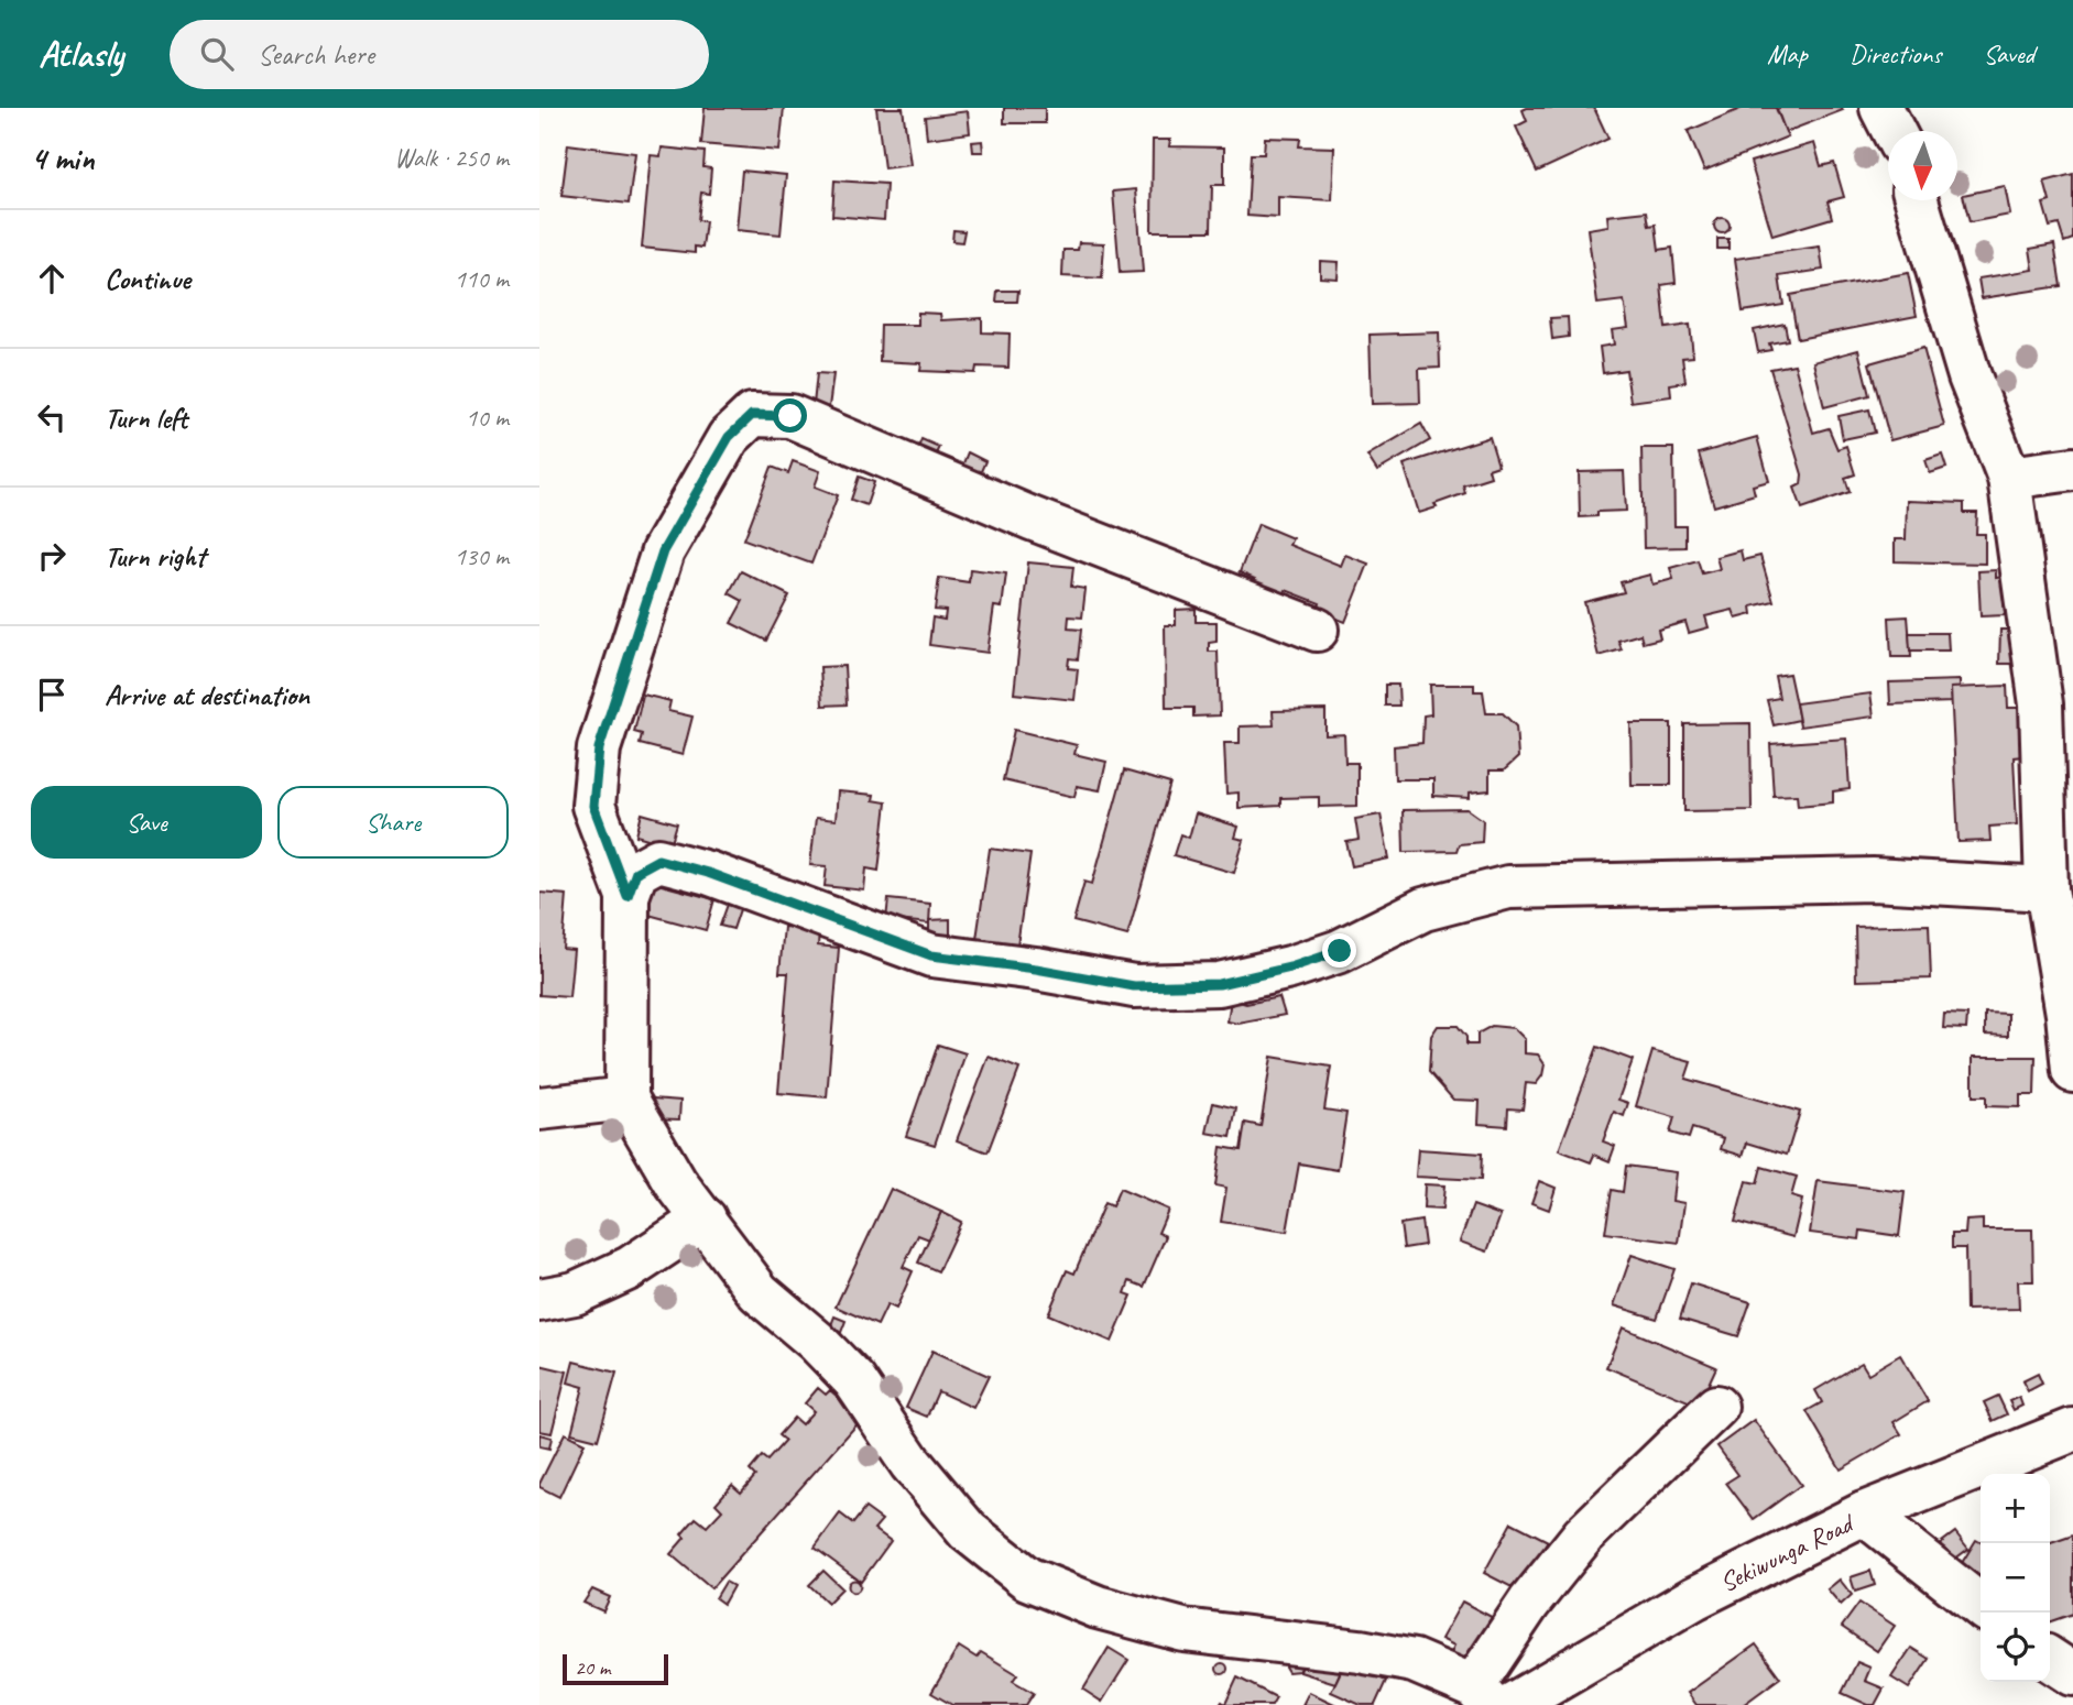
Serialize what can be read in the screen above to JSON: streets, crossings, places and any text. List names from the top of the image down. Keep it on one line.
{"streets":{"street":["Sekiwunga Road"]},"scale_bar":"20 m","north":"bottom","page":{"header":"Atlasly","search":"Search here","nav":["Map","Directions","Saved"],"heading":["4 min","Walk · 250 m"],"list":[["Continue","110 m"],["Turn left","10 m"],["Turn right","130 m"],"Arrive at destination"],"buttons":["Save","Share"],"map_buttons":["+","−"],"scale":"20 m"}}
